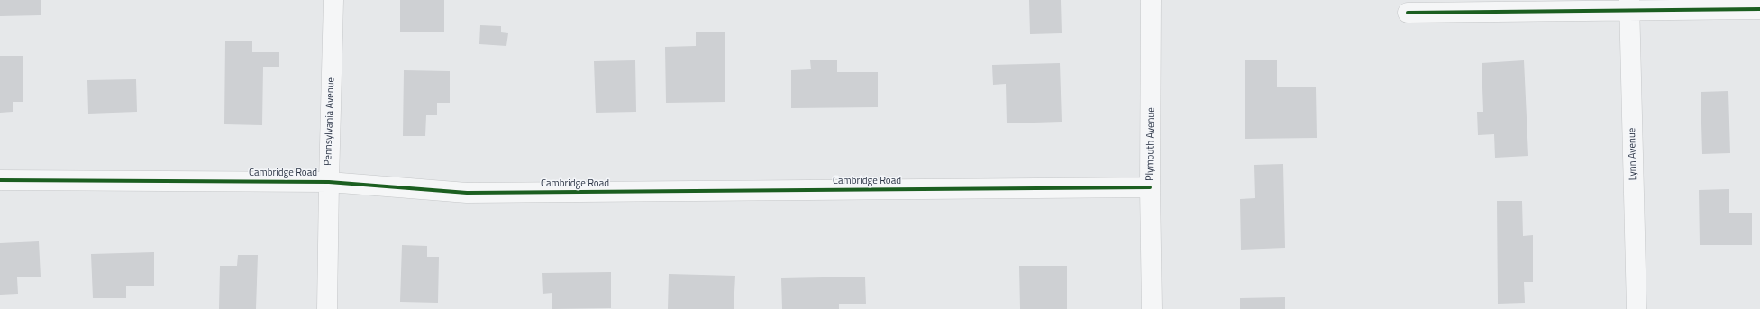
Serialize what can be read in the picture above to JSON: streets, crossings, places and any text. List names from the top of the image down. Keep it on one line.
{"streets":{"street":["Pennsylvania Avenue","Plymouth Avenue","Lynn Avenue","Cambridge Road"]},"crossings":[["Pennsylvania Avenue","Cambridge Road"],["Plymouth Avenue","Cambridge Road"]]}
